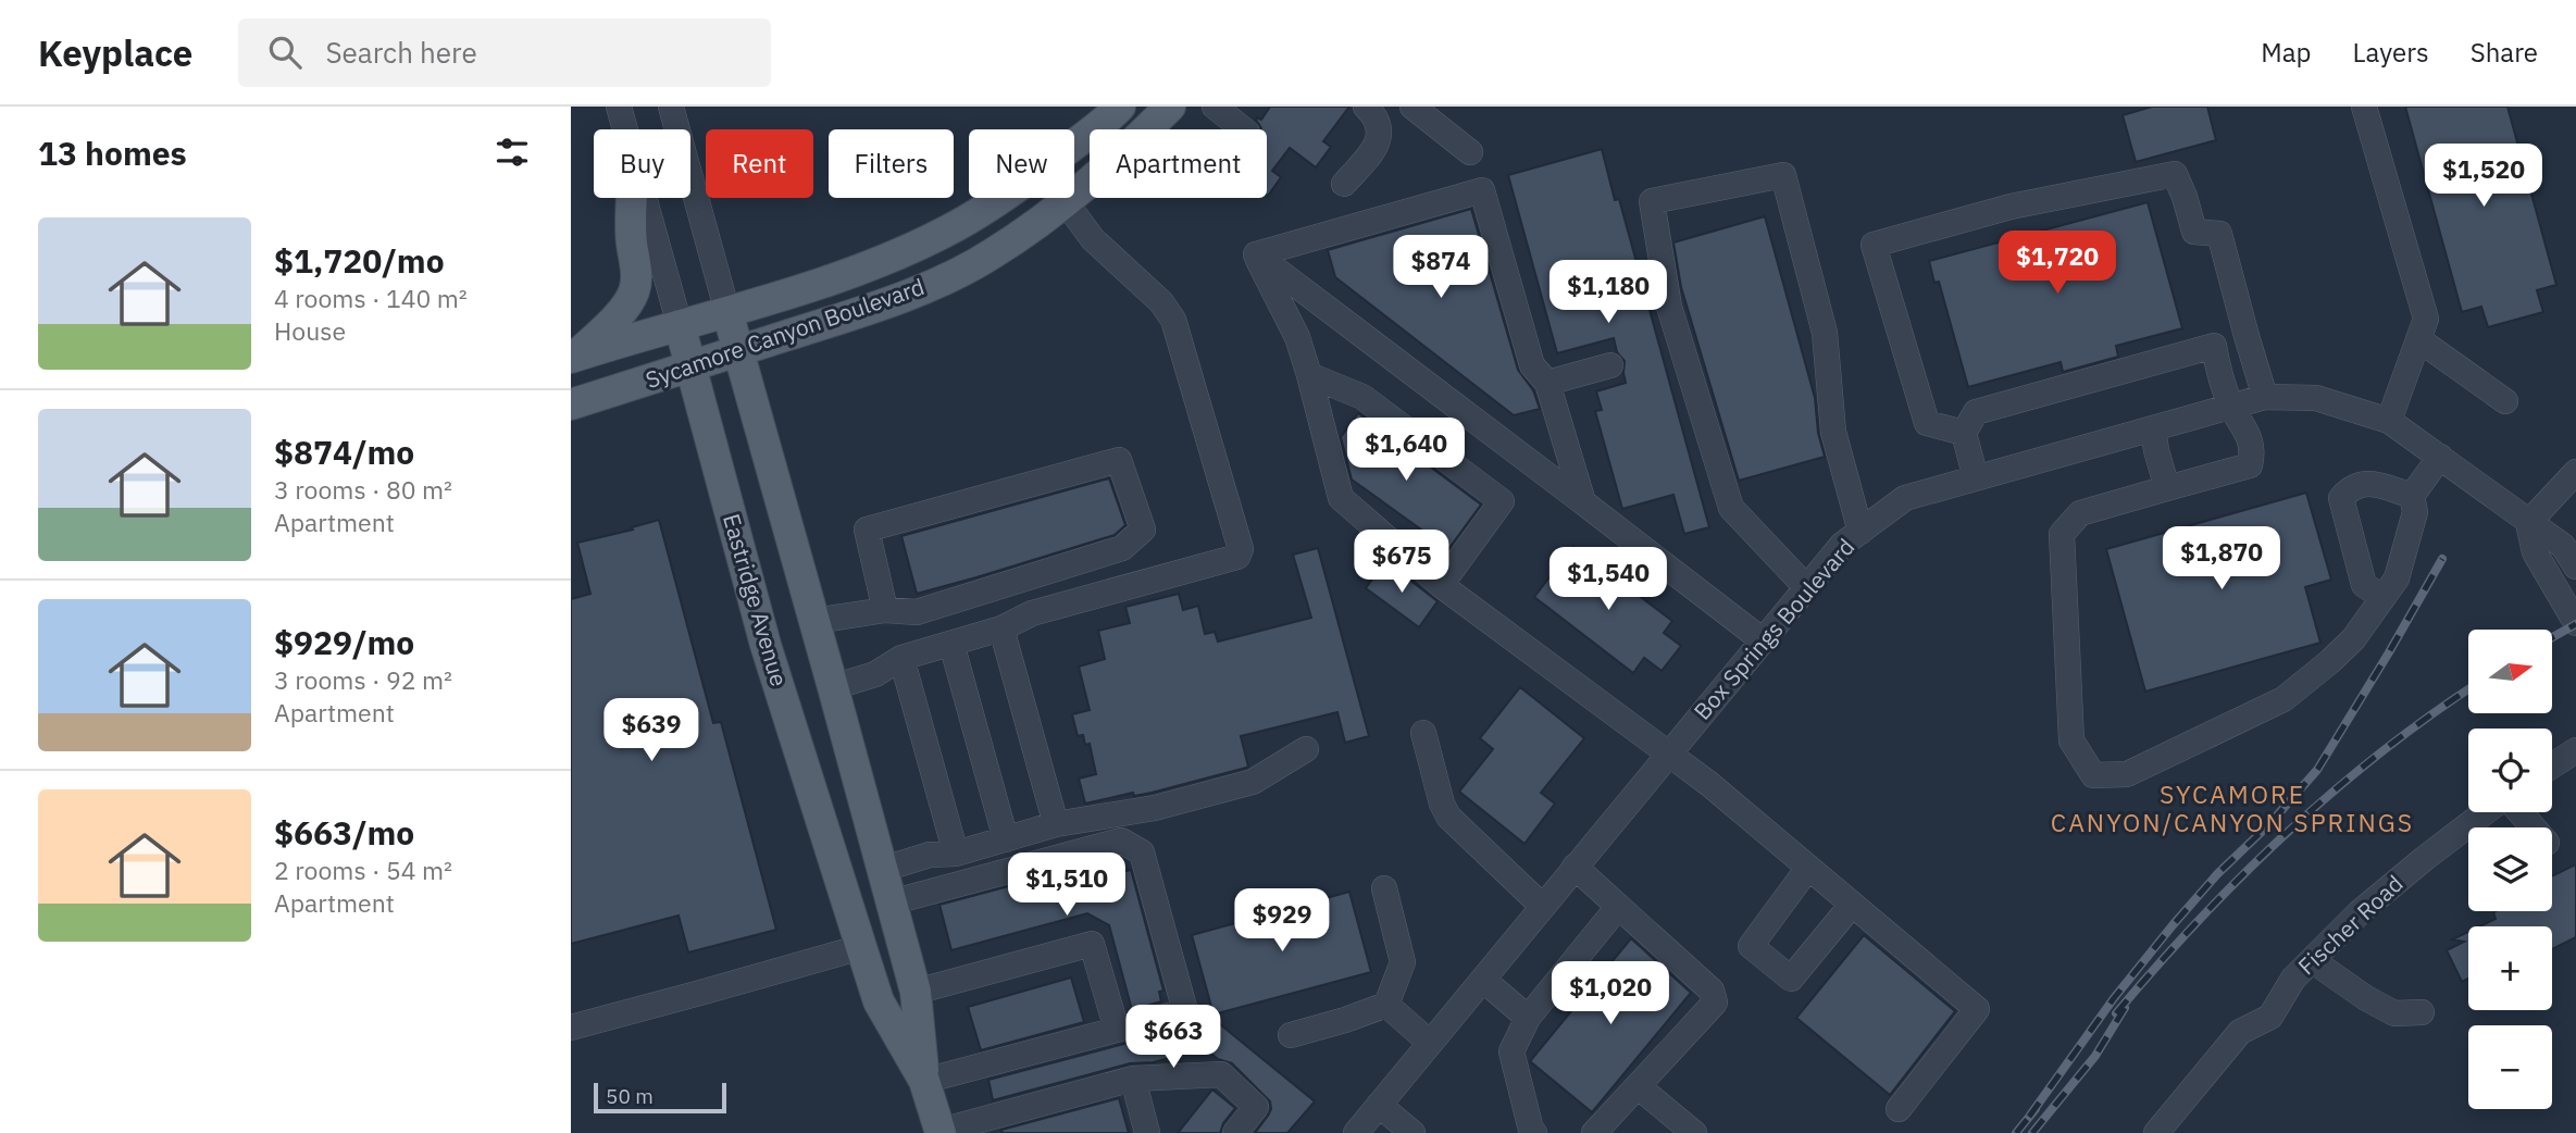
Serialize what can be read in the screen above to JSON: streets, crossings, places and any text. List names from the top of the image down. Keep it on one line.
{"streets":{"main road":["Sycamore Canyon Boulevard","Eastridge Avenue"],"street":["Box Springs Boulevard","Fischer Road"]},"crossings":[["Sycamore Canyon Boulevard","Eastridge Avenue"]],"districts":["SYCAMORE CANYON/CANYON SPRINGS"],"scale_bar":"50 m","north":"right","page":{"header":"Keyplace","search":"Search here","nav":["Map","Layers","Share"],"heading":"13 homes","chip":["Buy","Rent","Filters","New","Apartment"],"price":["$1,520","$1,720","$874","$1,180","$1,640","$1,870","$675","$1,540","$639","$1,510","$929","$1,020","$663"],"list":[{"name":"$1,720/mo","note":"4 rooms · 140 m² · House"},{"name":"$874/mo","note":"3 rooms · 80 m² · Apartment"},{"name":"$929/mo","note":"3 rooms · 92 m² · Apartment"},{"name":"$663/mo","note":"2 rooms · 54 m² · Apartment"}],"map_buttons":["+","−"],"scale":"50 m"}}
